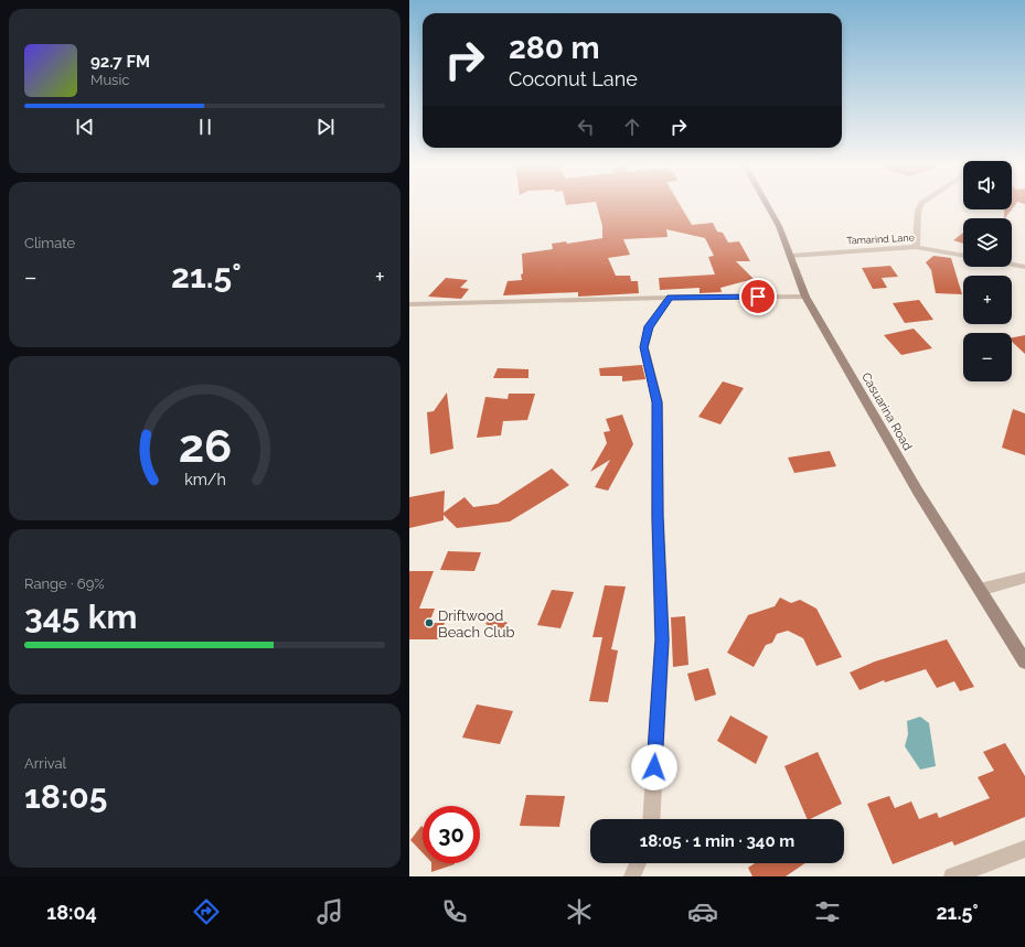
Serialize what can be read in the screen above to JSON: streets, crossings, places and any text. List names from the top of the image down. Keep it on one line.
{"streets":{"street":["Tamarind Lane","Casuarina Road"]},"crossings":[["Tamarind Lane","Casuarina Road"]],"places":["Driftwood Beach Club"],"page":{"turn":["280 m","Coconut Lane"],"song":["92.7 FM","Music"],"map_buttons":["+","−"],"tile":["Climate",["Range · 69%","345 km"],["Arrival","18:05"]],"heat":["−","21.5°","+"],"limit":"30","trip":"18:05 · 1 min · 340 m","tabs":["18:04","21.5°"],"gauge":["26","km/h"]}}
